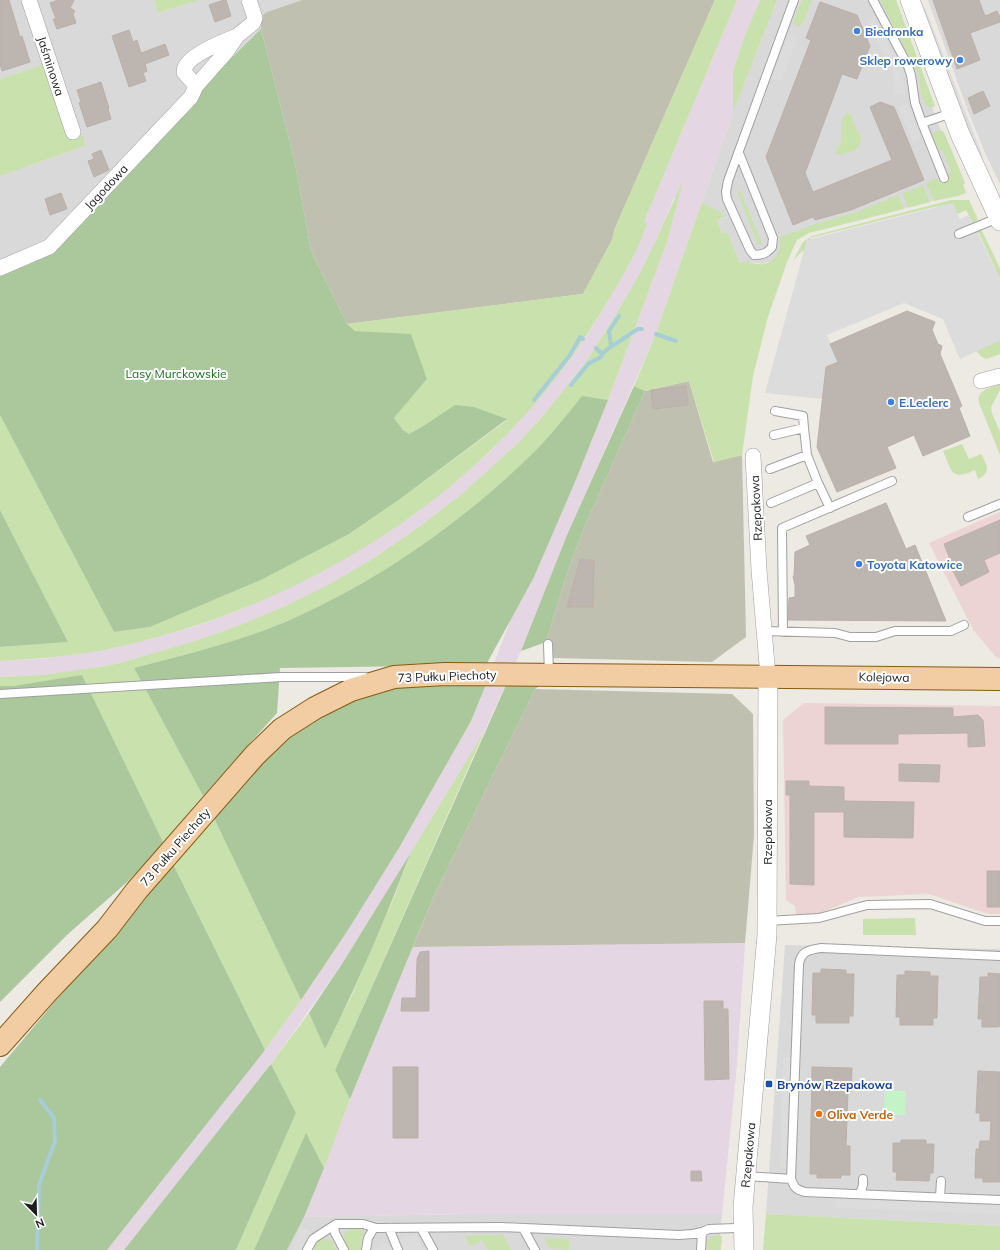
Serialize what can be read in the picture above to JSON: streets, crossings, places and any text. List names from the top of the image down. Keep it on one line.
{"streets":{"main road":["73 Pułku Piechoty","Kolejowa"],"street":["Jaśminowa","Jagodowa","Rzepakowa"]},"crossings":[["Rzepakowa","73 Pułku Piechoty"],["Rzepakowa","Kolejowa"],["73 Pułku Piechoty","Kolejowa"]],"parks":["Lasy Murckowskie"],"places":{"other":["Biedronka","Sklep rowerowy","E.Leclerc","Toyota Katowice","Oliva Verde"],"transit":["Brynów Rzepakowa"]},"north":"bottom right"}
